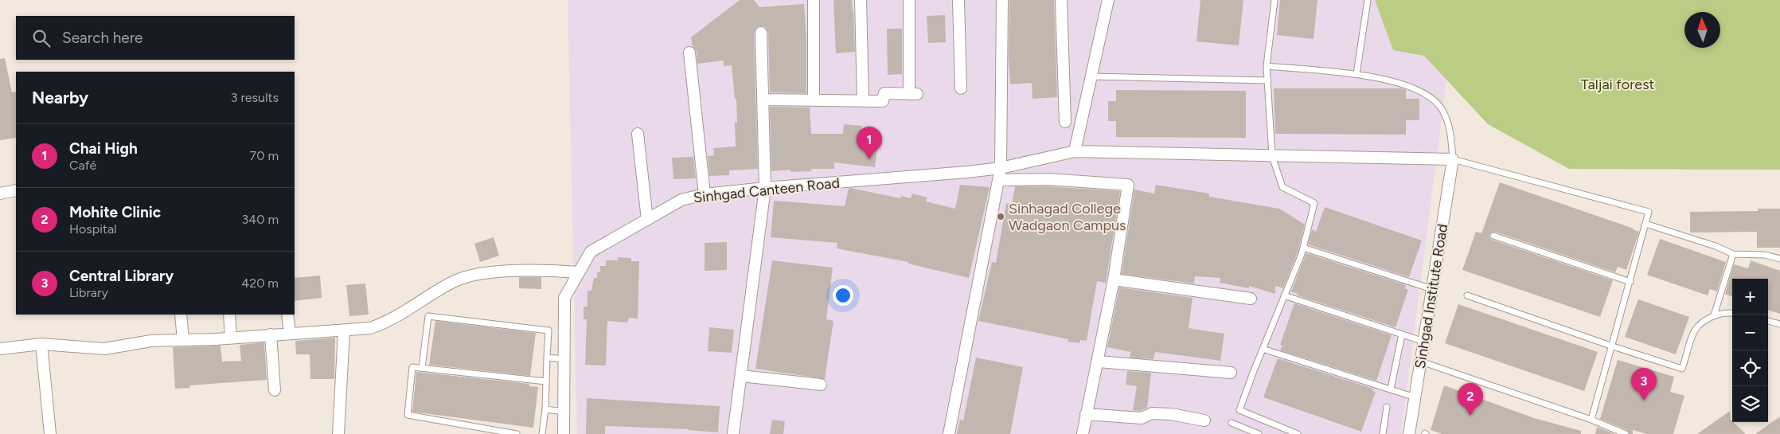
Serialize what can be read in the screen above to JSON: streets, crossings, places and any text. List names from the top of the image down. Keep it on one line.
{"streets":{"street":["Sinhgad Canteen Road","Sinhgad Institute Road"]},"crossings":[["Sinhgad Canteen Road","Sinhgad Institute Road"]],"parks":["Taljai forest"],"places":["Sinhagad College Wadgaon Campus"],"north":"top","page":{"search":"Search here","heading":["Nearby","3 results"],"list":[{"mark":"1","name":"Chai High","note":"Café","value":"70 m"},{"mark":"2","name":"Mohite Clinic","note":"Hospital","value":"340 m"},{"mark":"3","name":"Central Library","note":"Library","value":"420 m"}],"pins":["1","3","2"],"map_buttons":["+","−"]}}
